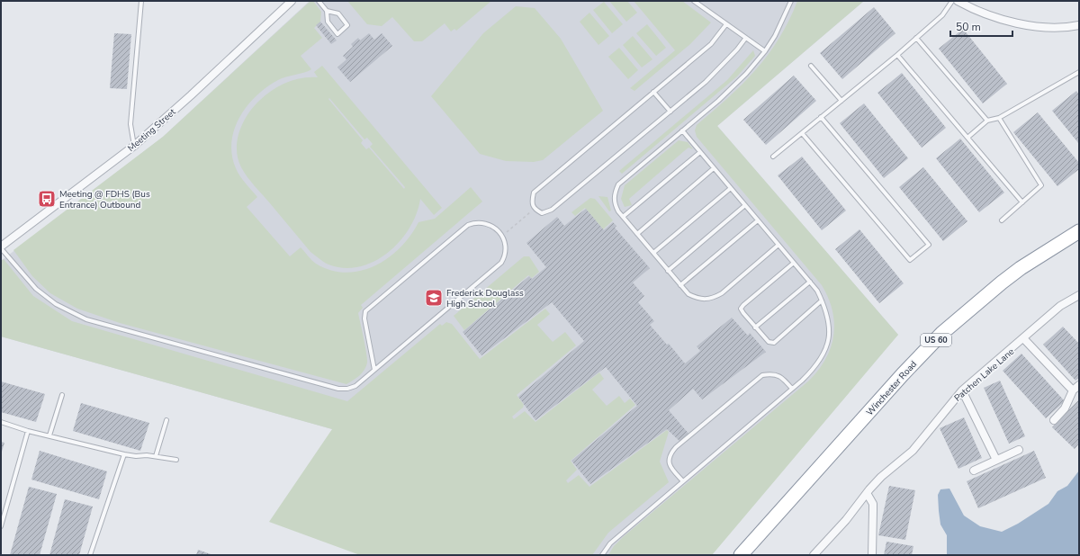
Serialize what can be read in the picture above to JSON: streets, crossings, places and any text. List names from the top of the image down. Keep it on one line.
{"streets":{"highway":["US 60","Winchester Road"],"street":["Meeting Street","Patchen Lake Lane"]},"places":{"bus stop":["Meeting @ FDHS (Bus Entrance) Outbound"],"school or university":["Frederick Douglass High School"]},"scale_bar":"50 m"}
